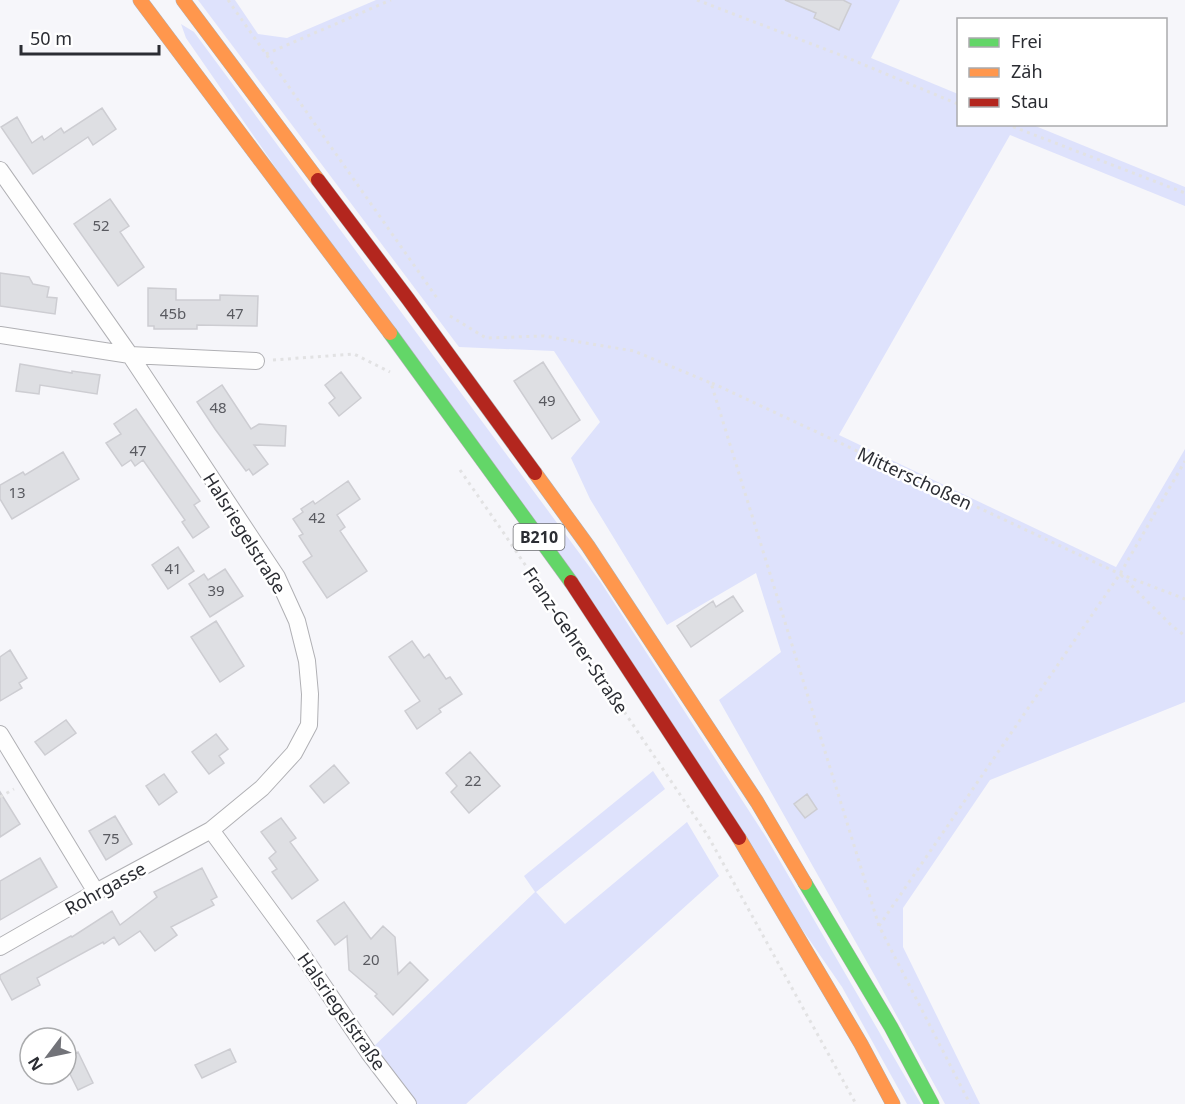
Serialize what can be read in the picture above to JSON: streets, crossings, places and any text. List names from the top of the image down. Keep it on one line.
{"streets":{"main road":["B210"],"street":["Halsriegelstraße","Rohrgasse"],"path":["Mitterschoßen","Franz-Gehrer-Straße"]},"crossings":[["Halsriegelstraße","Rohrgasse"]],"house_numbers":["52","45b","47","49","48","47","13","42","41","39","22","75","20"],"legend":["Frei","Zäh","Stau"],"scale_bar":"50 m","north":"bottom left"}
